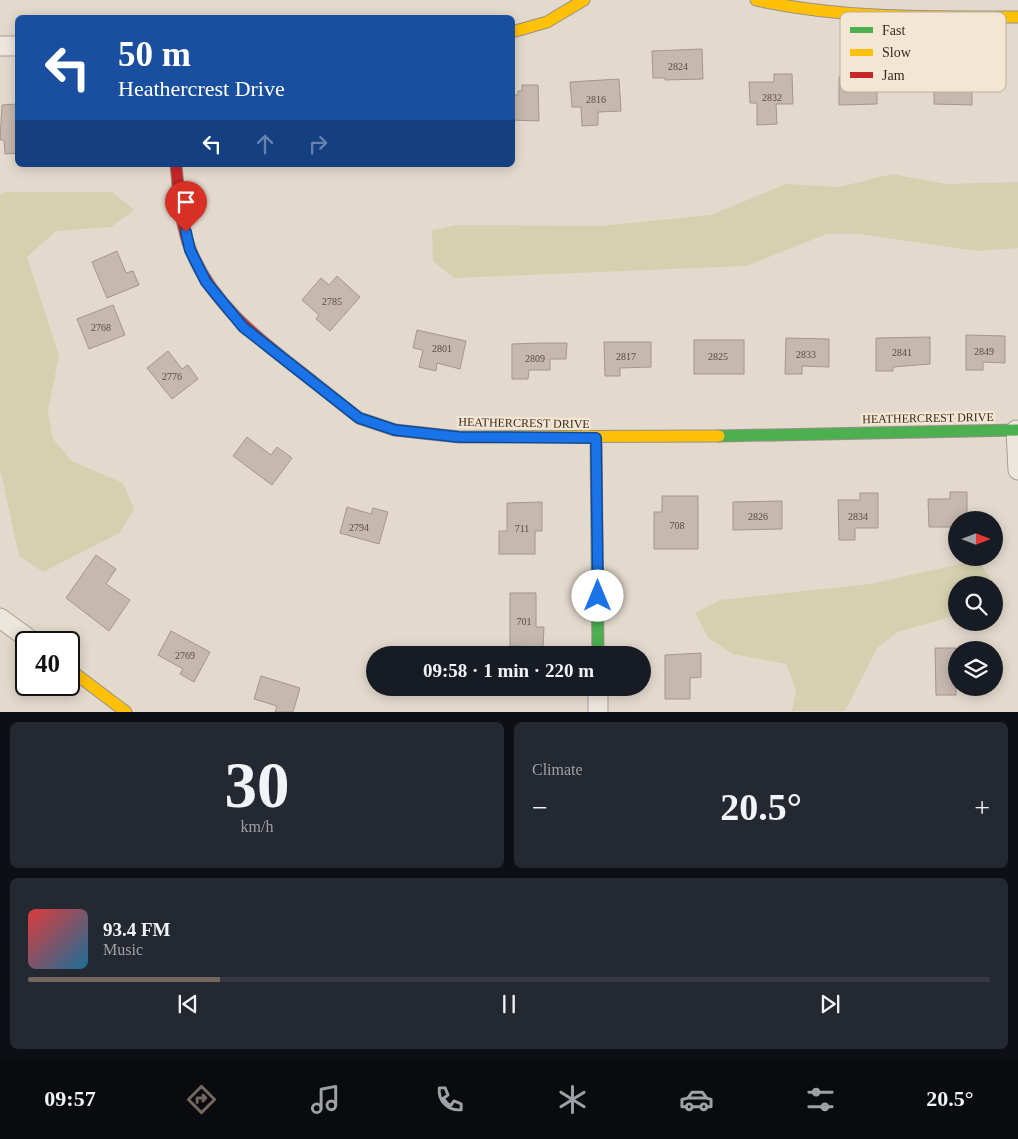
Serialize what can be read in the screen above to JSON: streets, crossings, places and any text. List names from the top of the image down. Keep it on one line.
{"streets":{"street":["HEATHERCREST DRIVE"]},"house_numbers":["2824","2832","2816","2785","2768","2801","2849","2841","2833","2817","2825","2809","2776","2826","2834","708","2794","711","701","2769"],"legend":["Fast","Slow","Jam"],"north":"right","page":{"turn":["50 m","Heathercrest Drive"],"limit":"40","trip":"09:58 · 1 min · 220 m","tile":[["30","km/h"],"Climate"],"heat":["−","20.5°","+"],"song":["93.4 FM","Music"],"tabs":["09:57","20.5°"]}}
